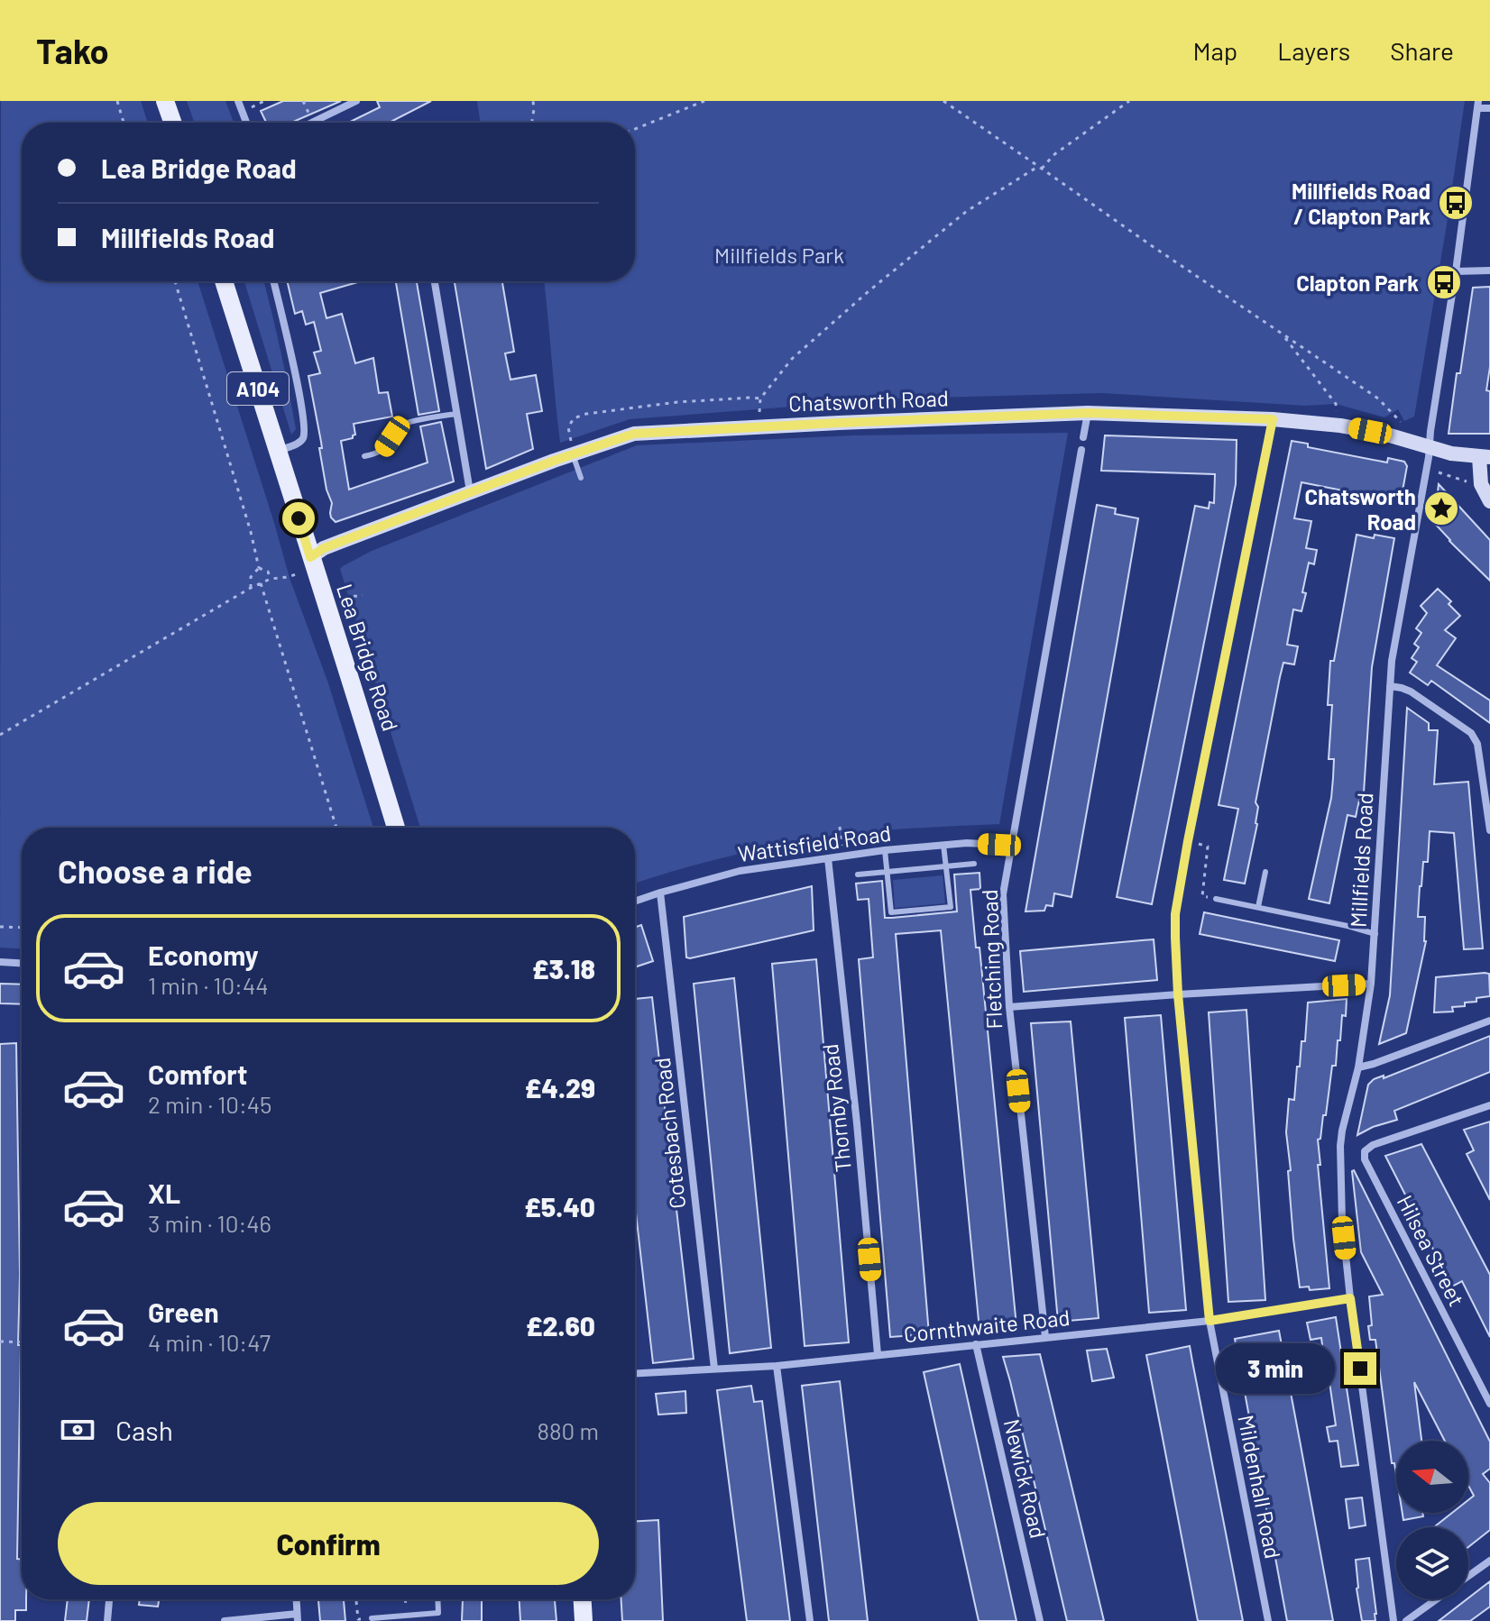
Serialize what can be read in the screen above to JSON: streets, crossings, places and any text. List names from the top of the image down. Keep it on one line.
{"streets":{"main road":["A104","Lea Bridge Road"],"street":["Chatsworth Road","Wattisfield Road","Millfields Road","Fletching Road","Thornby Road","Cotesbach Road","Hilsea Street","Cornthwaite Road","Newick Road","Mildenhall Road"]},"crossings":[["Chatsworth Road","Lea Bridge Road"],["Chatsworth Road","Millfields Road"],["Chatsworth Road","Fletching Road"],["Chatsworth Road","Mildenhall Road"],["Wattisfield Road","Fletching Road"],["Wattisfield Road","Thornby Road"],["Wattisfield Road","Cotesbach Road"],["Millfields Road","Cornthwaite Road"],["Fletching Road","Cornthwaite Road"],["Thornby Road","Cornthwaite Road"],["Cotesbach Road","Cornthwaite Road"],["Cornthwaite Road","Newick Road"],["Cornthwaite Road","Mildenhall Road"]],"parks":["Millfields Park"],"places":{"bus stop":["Millfields Road / Clapton Park","Clapton Park"],"place":["Chatsworth Road"]},"north":"left","page":{"header":"Tako","nav":["Map","Layers","Share"],"banner":["Lea Bridge Road","Millfields Road"],"heading":"Choose a ride","list":[{"name":"Economy","note":"1 min · 10:44","value":"£3.18"},{"name":"Comfort","note":"2 min · 10:45","value":"£4.29"},{"name":"XL","note":"3 min · 10:46","value":"£5.40"},{"name":"Green","note":"4 min · 10:47","value":"£2.60"}],"bubble":"3 min","pay":["Cash","880 m"],"buttons":"Confirm"}}
